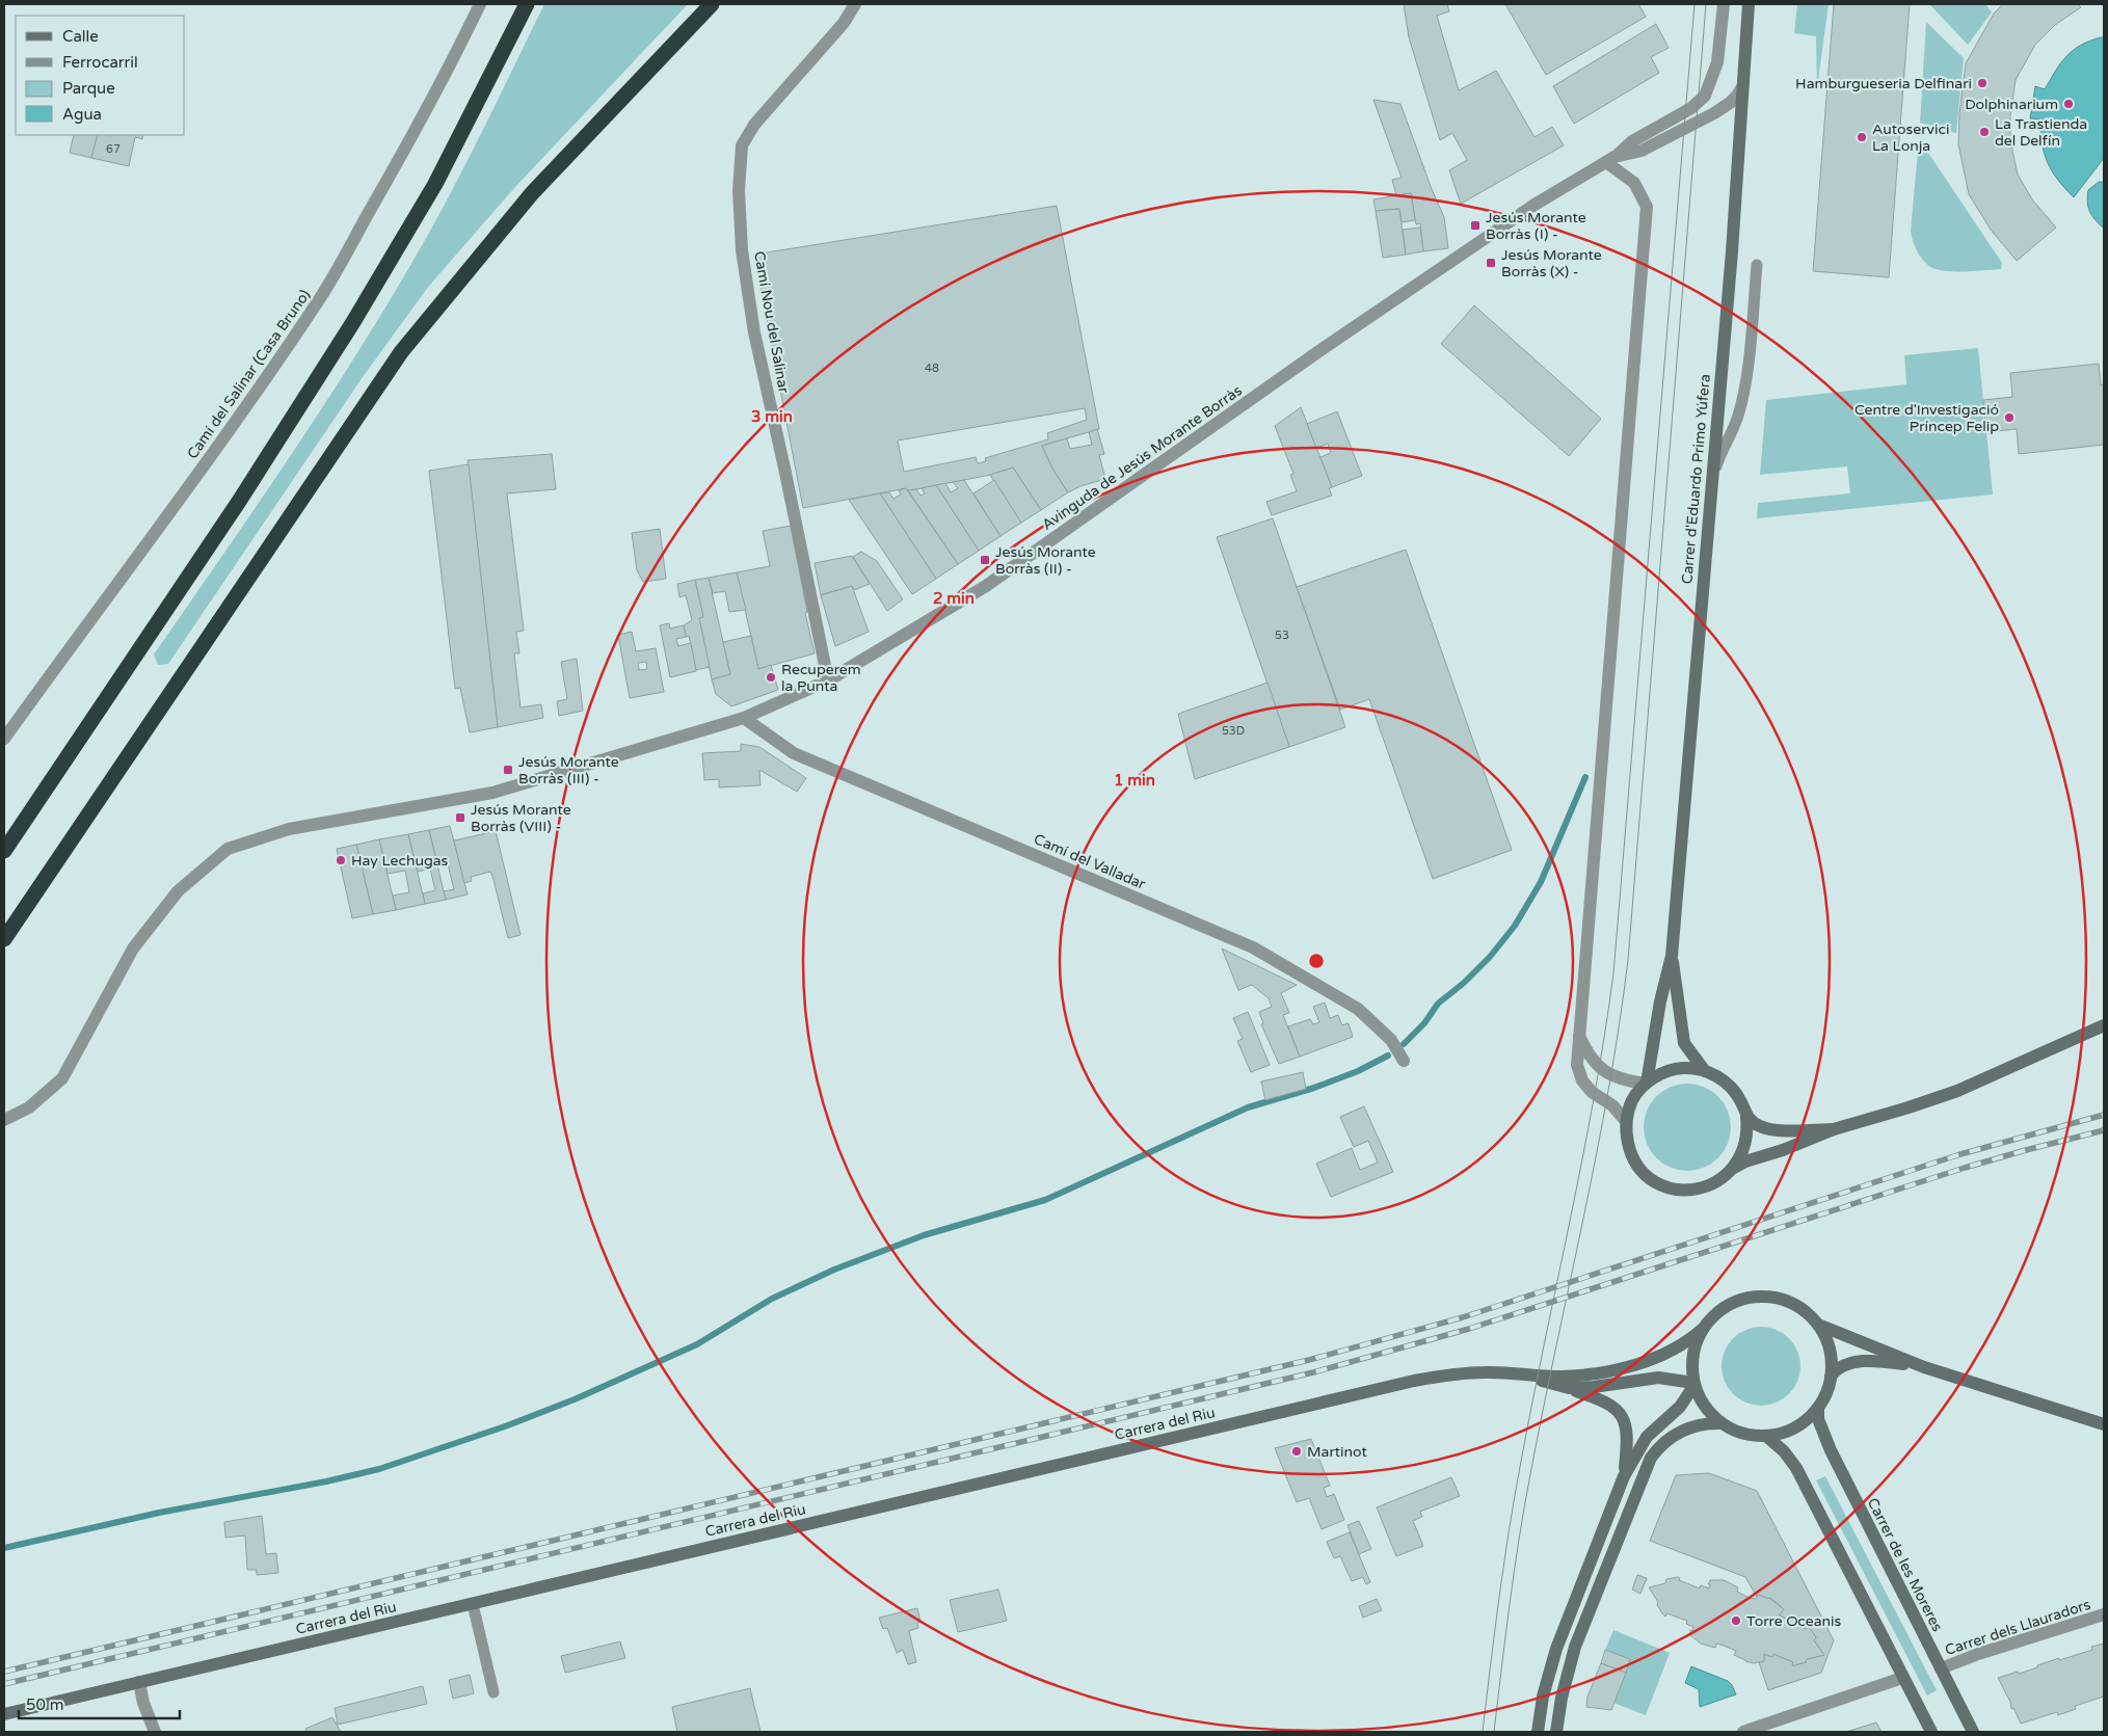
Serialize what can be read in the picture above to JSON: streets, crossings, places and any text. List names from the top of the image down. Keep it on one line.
{"streets":{"main road":["Carrer d'Eduardo Primo Yúfera","Carrera del Riu","Carrer de les Moreres"],"street":["Camí Nou del Salinar","Camí del Salinar (Casa Bruno)","Avinguda de Jesús Morante Borràs","Camí del Valladar","Carrer dels Llauradors"]},"crossings":[["Camí Nou del Salinar","Avinguda de Jesús Morante Borràs"],["Avinguda de Jesús Morante Borràs","Carrer d'Eduardo Primo Yúfera"],["Avinguda de Jesús Morante Borràs","Camí del Valladar"],["Carrera del Riu","Carrer de les Moreres"],["Carrer de les Moreres","Carrer dels Llauradors"]],"places":{"other":["Hamburgueseria Delfinari","Dolphinarium","La Trastienda del Delfín","Autoservici La Lonja","Centre d'Investigació Príncep Felip","Recuperem la Punta","Hay Lechugas","Martinot","Torre Oceanis"],"transit":["Jesús Morante Borràs (I) -","Jesús Morante Borràs (X) -","Jesús Morante Borràs (II) -","Jesús Morante Borràs (III) -","Jesús Morante Borràs (VIII) -"]},"house_numbers":["67","48","53","53D"],"legend":["Calle","Ferrocarril","Parque","Agua"],"scale_bar":"50 m","rings":["3 min","2 min","1 min"]}
